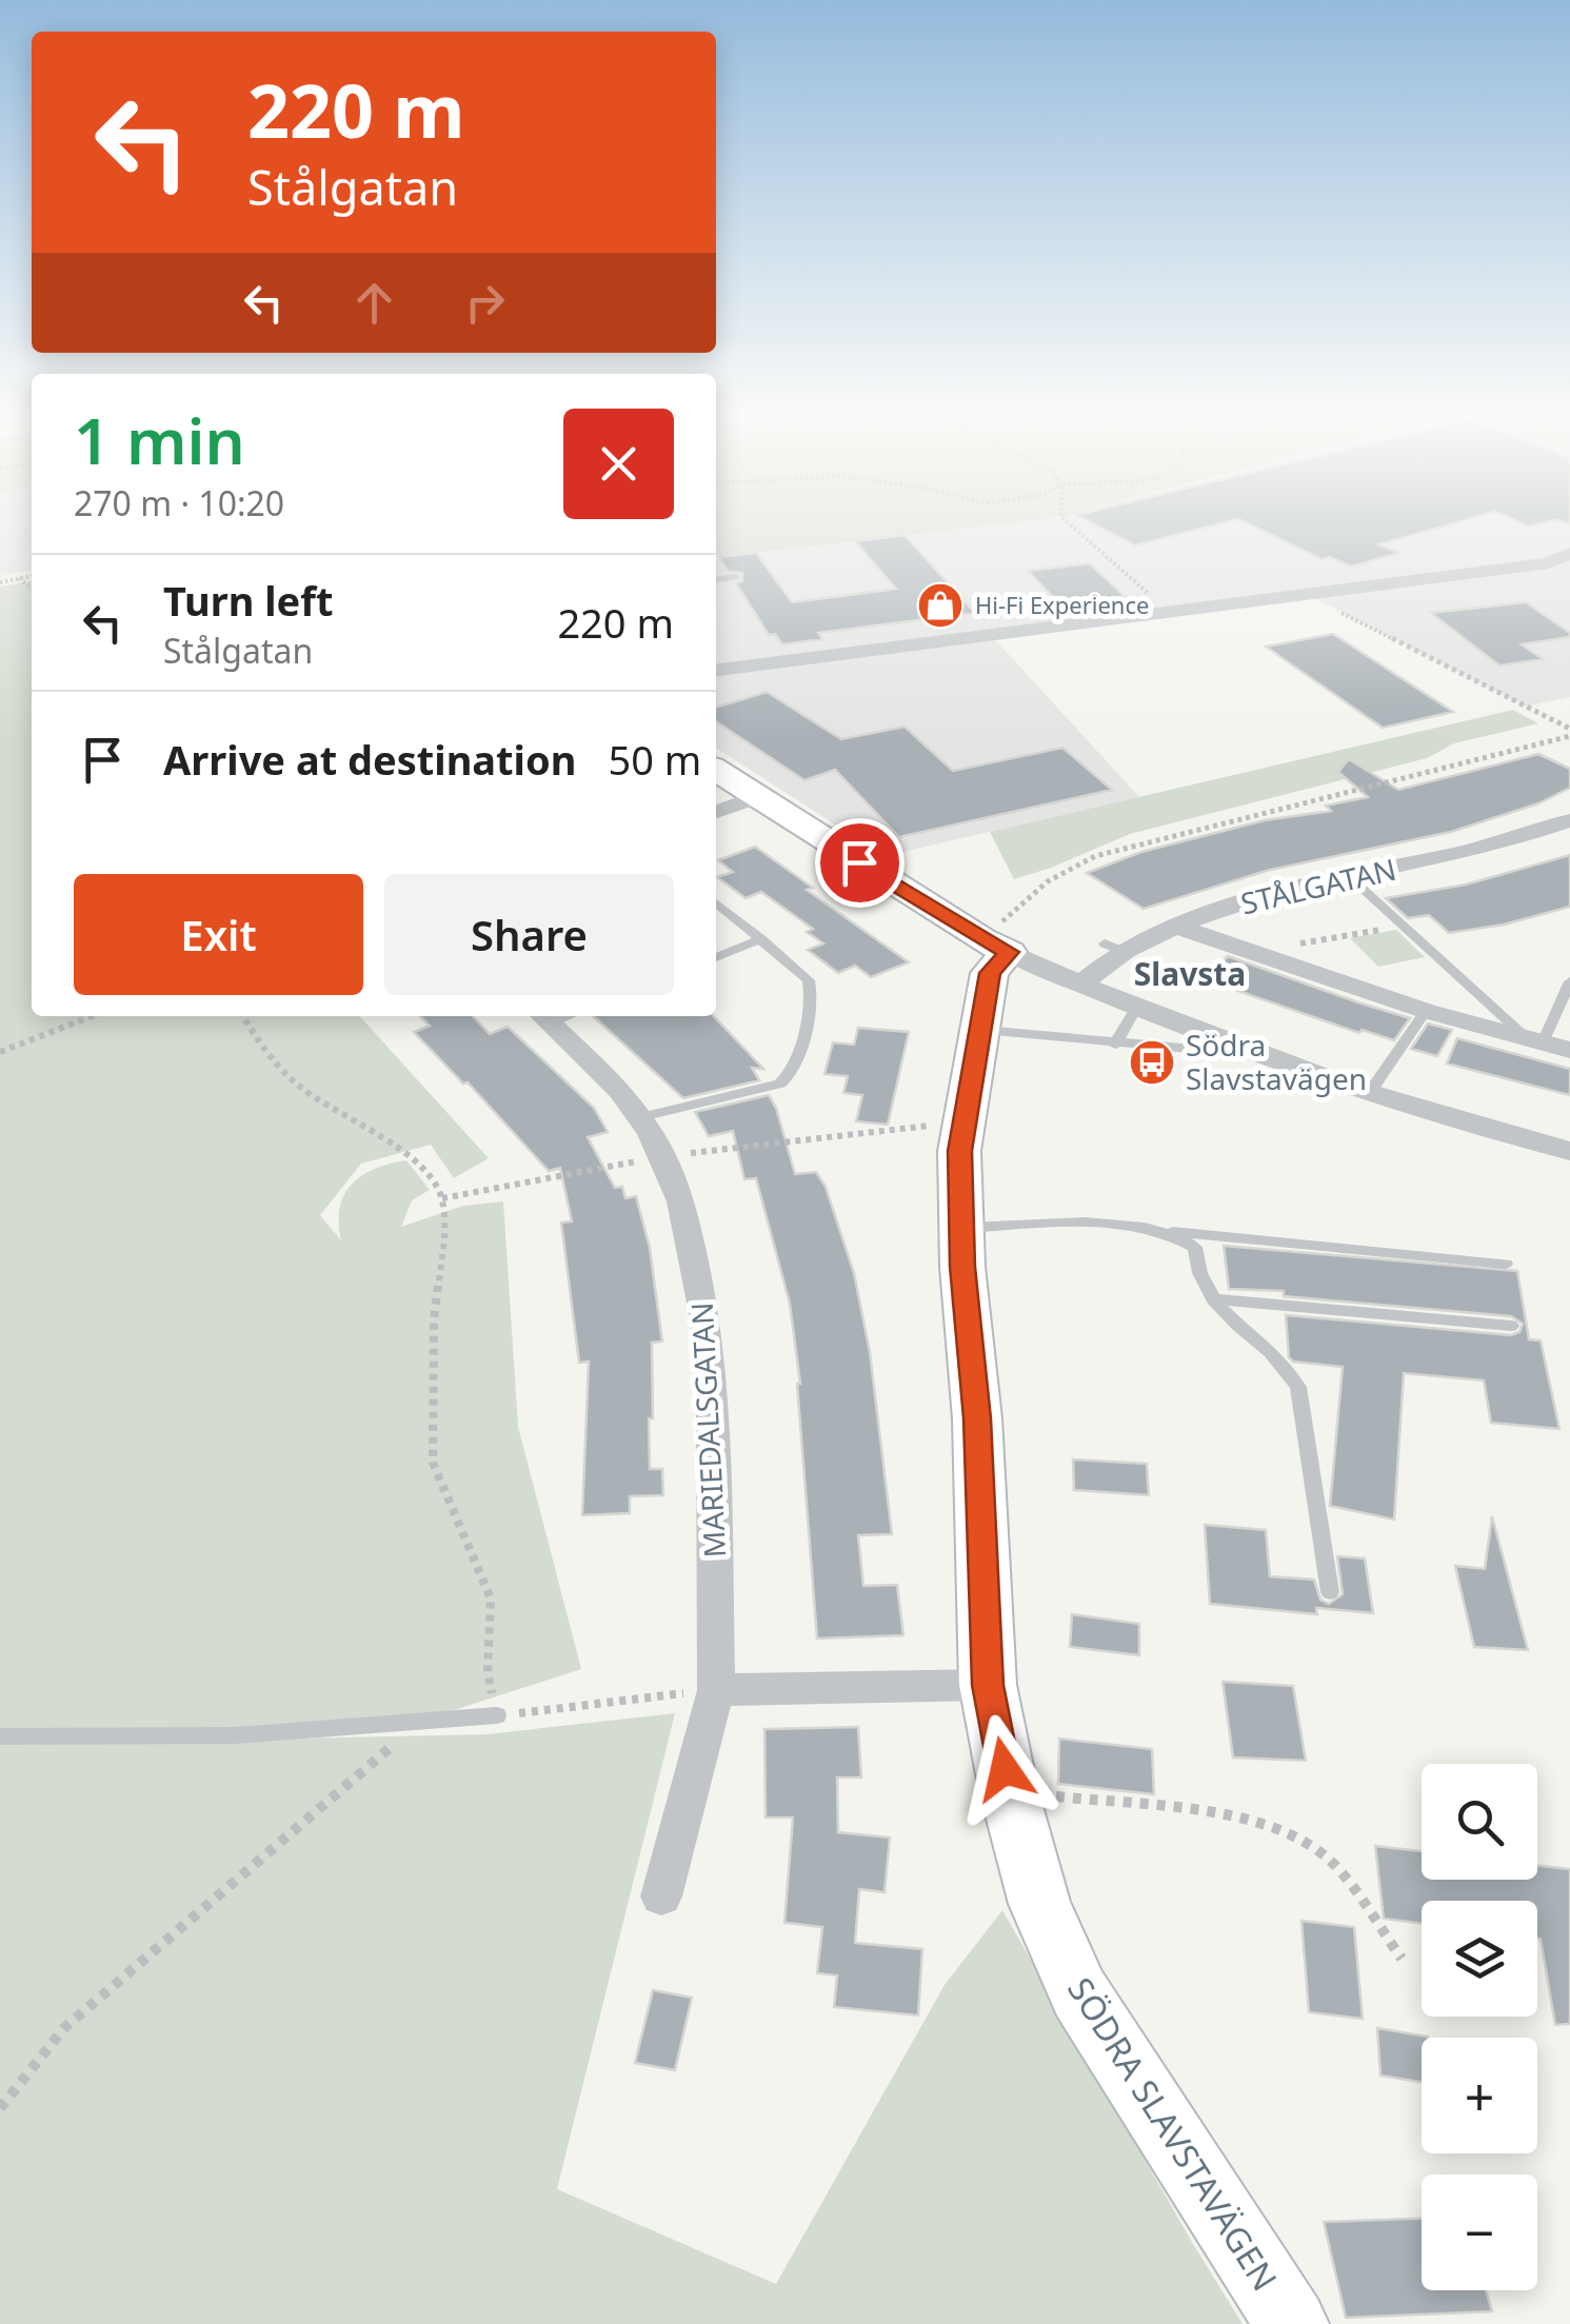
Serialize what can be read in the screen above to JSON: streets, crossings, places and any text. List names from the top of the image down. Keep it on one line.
{"streets":{"street":["STÅLGATAN","MARIEDALSGATAN","SÖDRA SLAVSTAVÄGEN"]},"districts":["Slavsta"],"places":{"shop":["Hi-Fi Experience"],"bus stop":["Södra Slavstavägen"]},"page":{"turn":["220 m","Stålgatan"],"heading":["1 min","270 m · 10:20"],"list":[{"name":"Turn left","note":"Stålgatan","value":"220 m"},{"name":"Arrive at destination","value":"50 m"}],"buttons":["Exit","Share"],"map_buttons":["+","−"]}}
